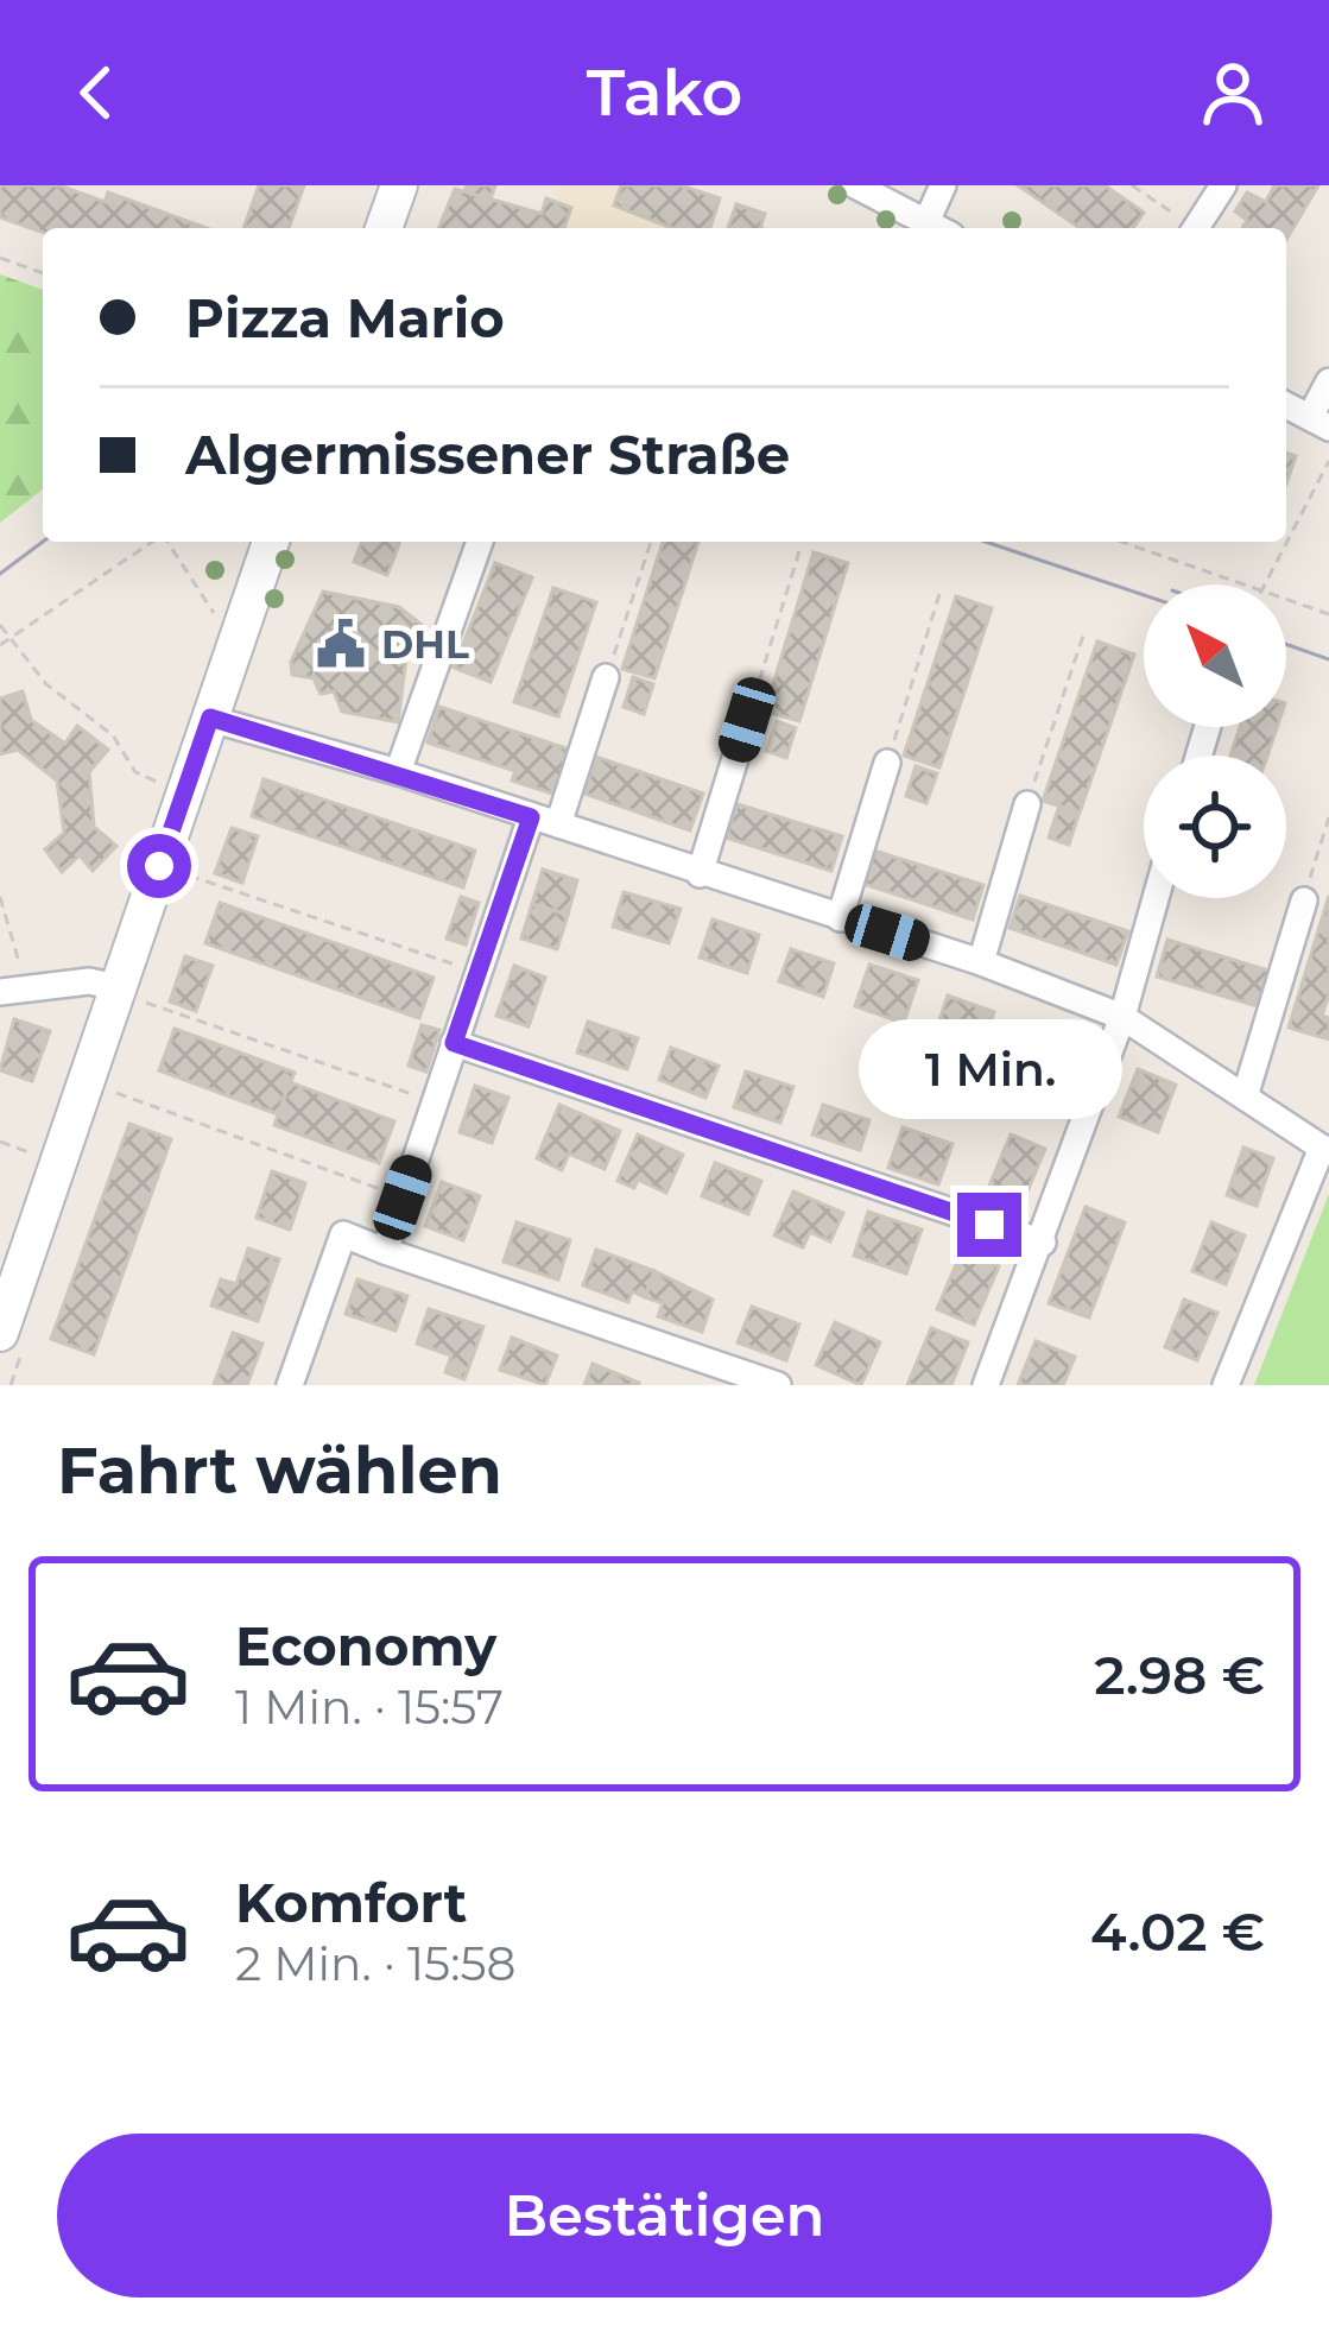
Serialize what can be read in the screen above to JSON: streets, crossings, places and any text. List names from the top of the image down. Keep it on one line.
{"places":{"public building":["DHL"]},"north":"top left","page":{"header":"Tako","banner":["Pizza Mario","Algermissener Straße"],"bubble":"1 Min.","heading":"Fahrt wählen","list":[{"name":"Economy","note":"1 Min. · 15:57","value":"2.98 €"},{"name":"Komfort","note":"2 Min. · 15:58","value":"4.02 €"}],"buttons":"Bestätigen"}}
